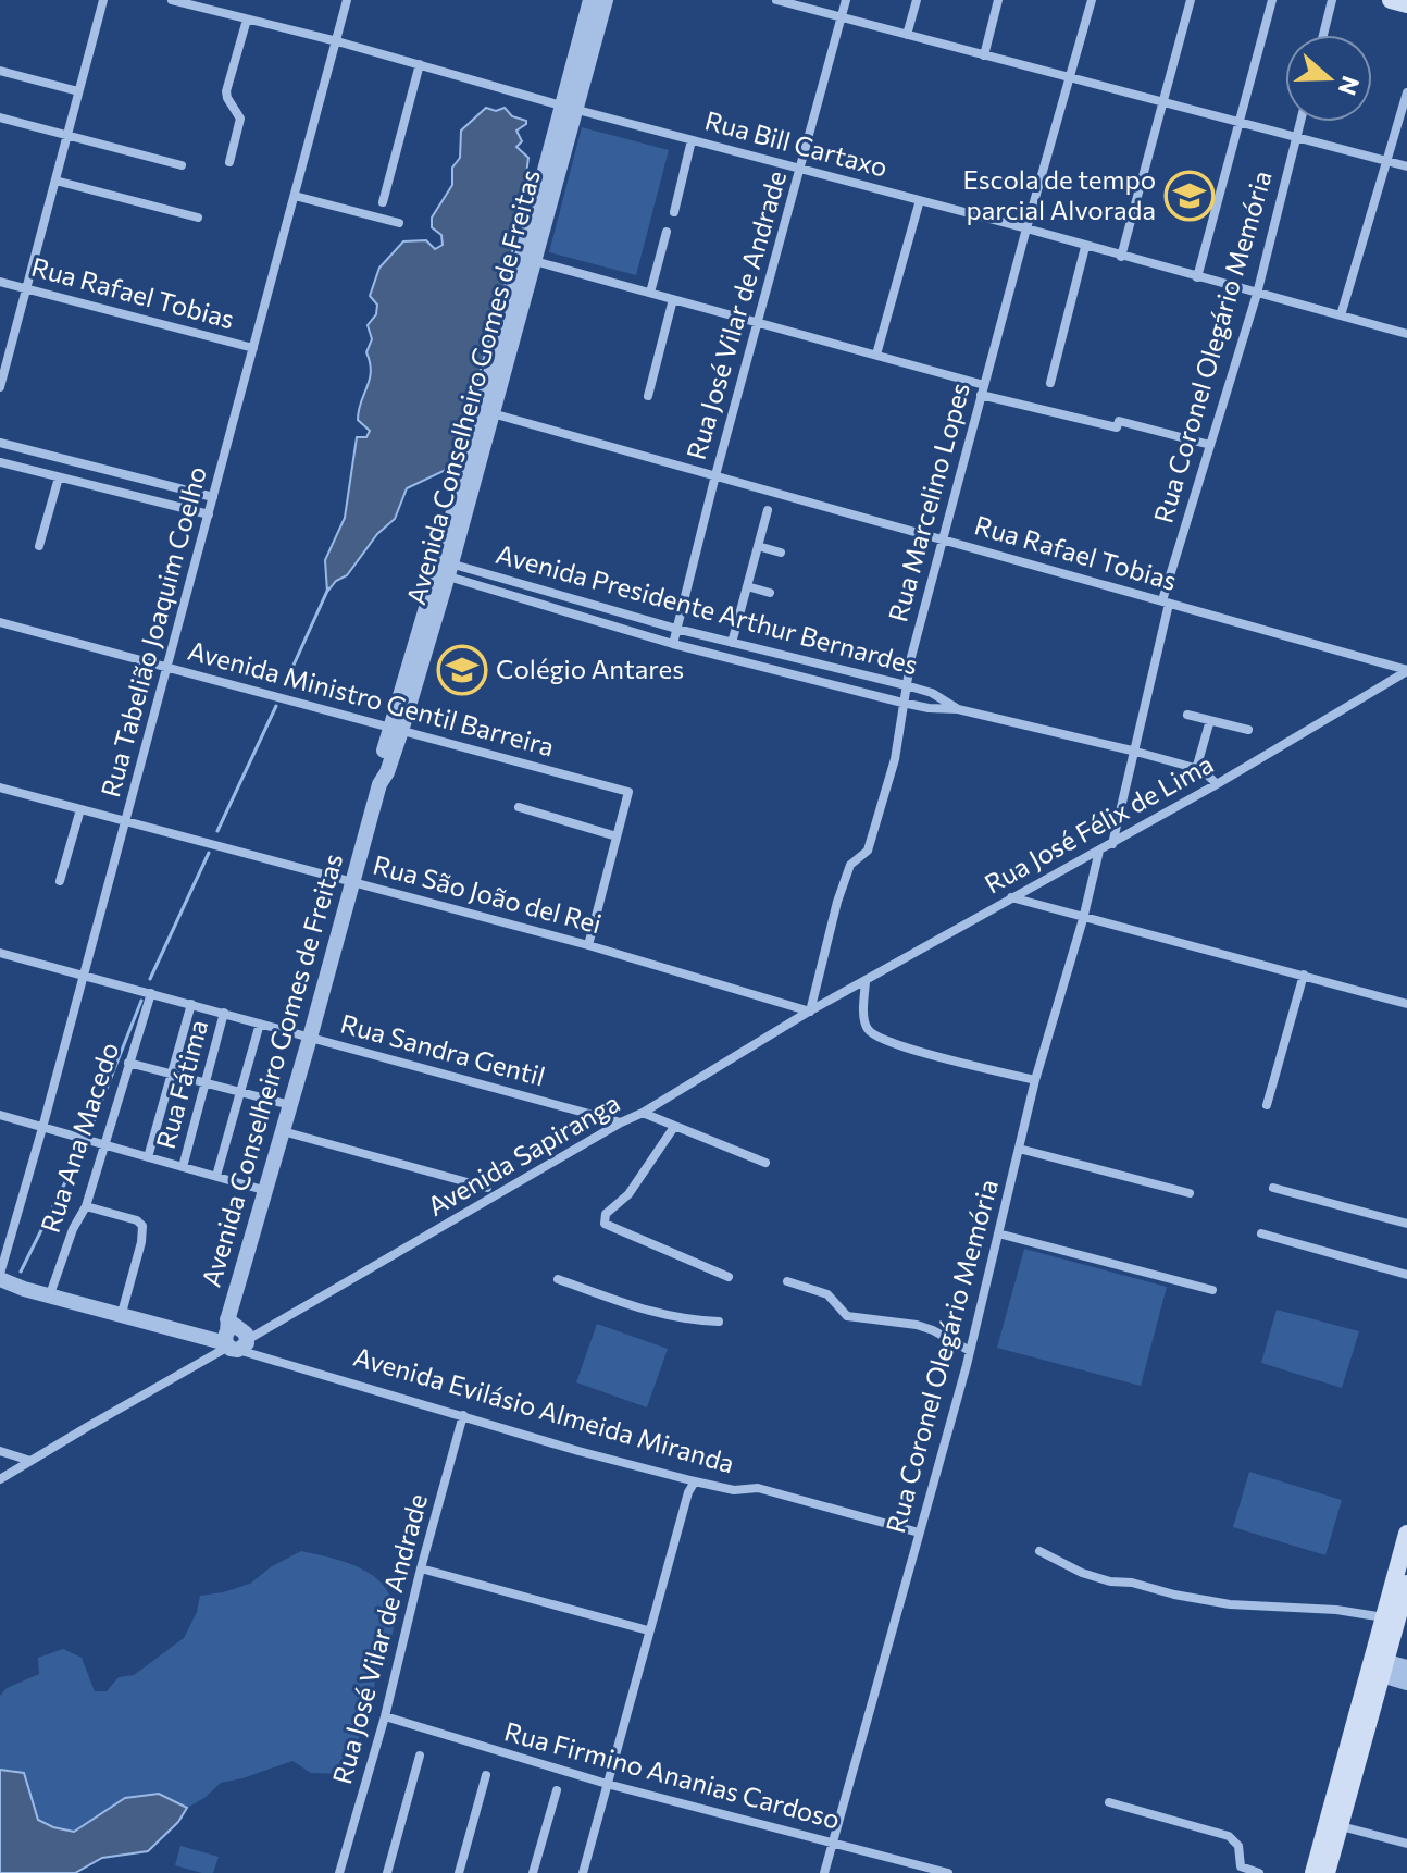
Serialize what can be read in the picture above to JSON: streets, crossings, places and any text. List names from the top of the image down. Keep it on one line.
{"streets":{"street":["Rua Bill Cartaxo","Rua Rafael Tobias","Rua José Vilar de Andrade","Rua Coronel Olegário Memória","Avenida Conselheiro Gomes de Freitas","Rua Marcelino Lopes","Avenida Presidente Arthur Bernardes","Rua Tabelião Joaquim Coelho","Avenida Ministro Gentil Barreira","Rua José Félix de Lima","Rua São João del Rei","Rua Sandra Gentil","Rua Fátima","Rua Ana Macedo","Avenida Sapiranga","Avenida Evilásio Almeida Miranda","Rua Firmino Ananias Cardoso"]},"crossings":[["Rua Bill Cartaxo","Rua José Vilar de Andrade"],["Rua Bill Cartaxo","Rua Coronel Olegário Memória"],["Rua Bill Cartaxo","Avenida Conselheiro Gomes de Freitas"],["Rua Bill Cartaxo","Rua Marcelino Lopes"],["Rua Bill Cartaxo","Rua Tabelião Joaquim Coelho"],["Rua Rafael Tobias","Rua José Vilar de Andrade"],["Rua Rafael Tobias","Rua Coronel Olegário Memória"],["Rua Rafael Tobias","Avenida Conselheiro Gomes de Freitas"],["Rua Rafael Tobias","Rua Marcelino Lopes"],["Rua Rafael Tobias","Rua Tabelião Joaquim Coelho"],["Rua Rafael Tobias","Rua José Félix de Lima"],["Rua José Vilar de Andrade","Avenida Presidente Arthur Bernardes"],["Rua José Vilar de Andrade","Avenida Evilásio Almeida Miranda"],["Rua José Vilar de Andrade","Rua Firmino Ananias Cardoso"],["Rua Coronel Olegário Memória","Avenida Presidente Arthur Bernardes"],["Rua Coronel Olegário Memória","Rua José Félix de Lima"],["Rua Coronel Olegário Memória","Avenida Evilásio Almeida Miranda"],["Rua Coronel Olegário Memória","Rua Firmino Ananias Cardoso"],["Avenida Conselheiro Gomes de Freitas","Avenida Presidente Arthur Bernardes"],["Avenida Conselheiro Gomes de Freitas","Avenida Ministro Gentil Barreira"],["Avenida Conselheiro Gomes de Freitas","Rua São João del Rei"],["Avenida Conselheiro Gomes de Freitas","Rua Sandra Gentil"],["Avenida Conselheiro Gomes de Freitas","Avenida Sapiranga"],["Avenida Conselheiro Gomes de Freitas","Avenida Evilásio Almeida Miranda"],["Rua Marcelino Lopes","Avenida Presidente Arthur Bernardes"],["Rua Marcelino Lopes","Rua José Félix de Lima"],["Rua Marcelino Lopes","Rua São João del Rei"],["Rua Marcelino Lopes","Avenida Sapiranga"],["Avenida Presidente Arthur Bernardes","Rua José Félix de Lima"],["Rua Tabelião Joaquim Coelho","Avenida Ministro Gentil Barreira"],["Rua Tabelião Joaquim Coelho","Rua São João del Rei"],["Rua Tabelião Joaquim Coelho","Rua Sandra Gentil"],["Rua Tabelião Joaquim Coelho","Avenida Evilásio Almeida Miranda"],["Rua José Félix de Lima","Rua São João del Rei"],["Rua José Félix de Lima","Avenida Sapiranga"],["Rua São João del Rei","Avenida Sapiranga"],["Rua Sandra Gentil","Rua Fátima"],["Rua Sandra Gentil","Rua Ana Macedo"],["Rua Sandra Gentil","Avenida Sapiranga"],["Rua Ana Macedo","Avenida Evilásio Almeida Miranda"],["Avenida Sapiranga","Avenida Evilásio Almeida Miranda"]],"places":{"school or university":["Escola de tempo parcial Alvorada","Colégio Antares"]},"north":"right"}
